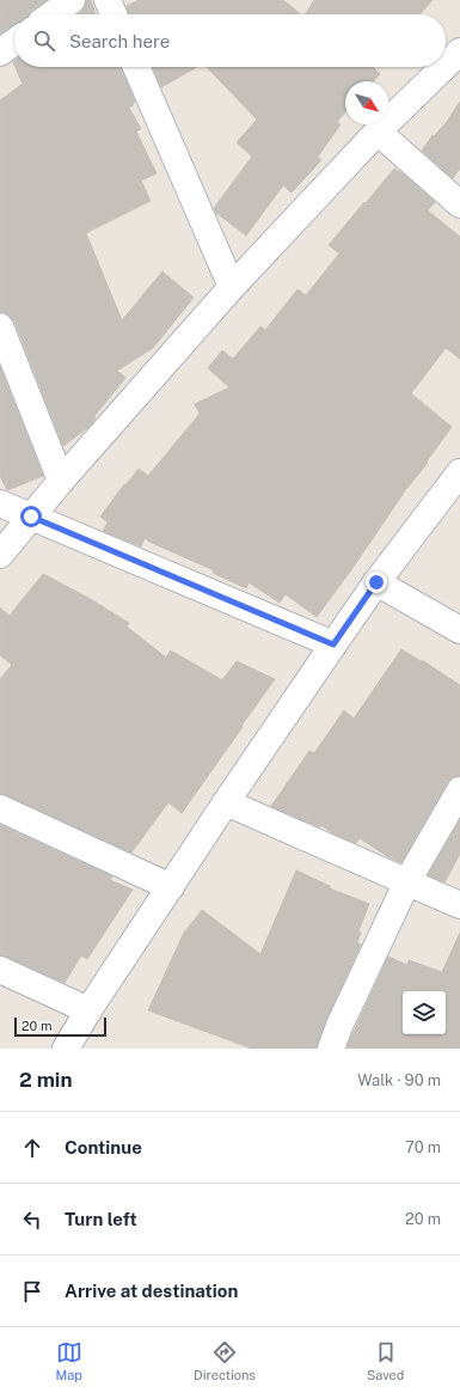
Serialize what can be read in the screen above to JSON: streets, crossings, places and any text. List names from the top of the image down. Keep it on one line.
{"scale_bar":"20 m","north":"bottom right","page":{"search":"Search here","scale":"20 m","heading":["2 min","Walk · 90 m"],"list":[["Continue","70 m"],["Turn left","20 m"],"Arrive at destination"],"nav":["Map","Directions","Saved"]}}
